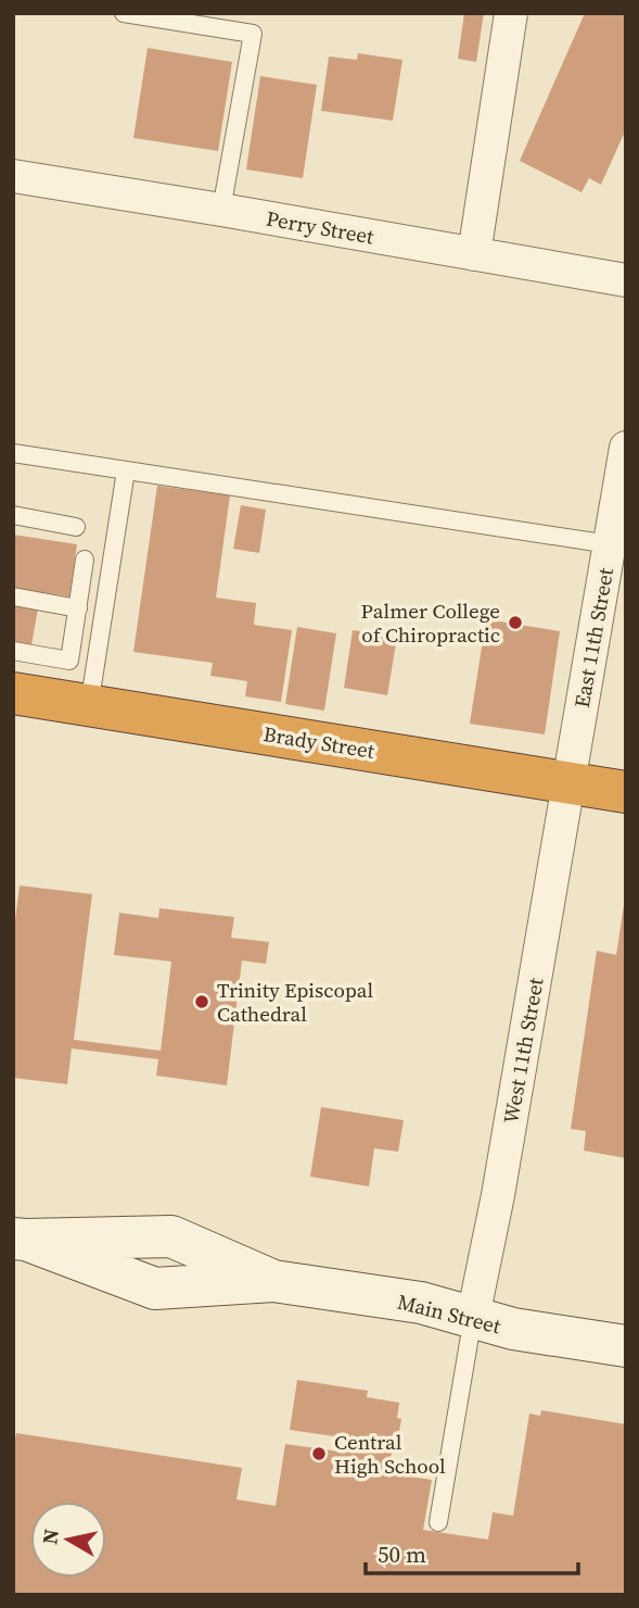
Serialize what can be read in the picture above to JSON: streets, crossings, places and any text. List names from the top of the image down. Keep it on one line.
{"streets":{"highway":["Brady Street"],"street":["Perry Street","East 11th Street","West 11th Street","Main Street"]},"crossings":[["East 11th Street","Brady Street"],["East 11th Street","West 11th Street"],["Brady Street","West 11th Street"],["West 11th Street","Main Street"]],"places":["Palmer College of Chiropractic","Trinity Episcopal Cathedral","Central High School"],"scale_bar":"50 m","north":"left"}
